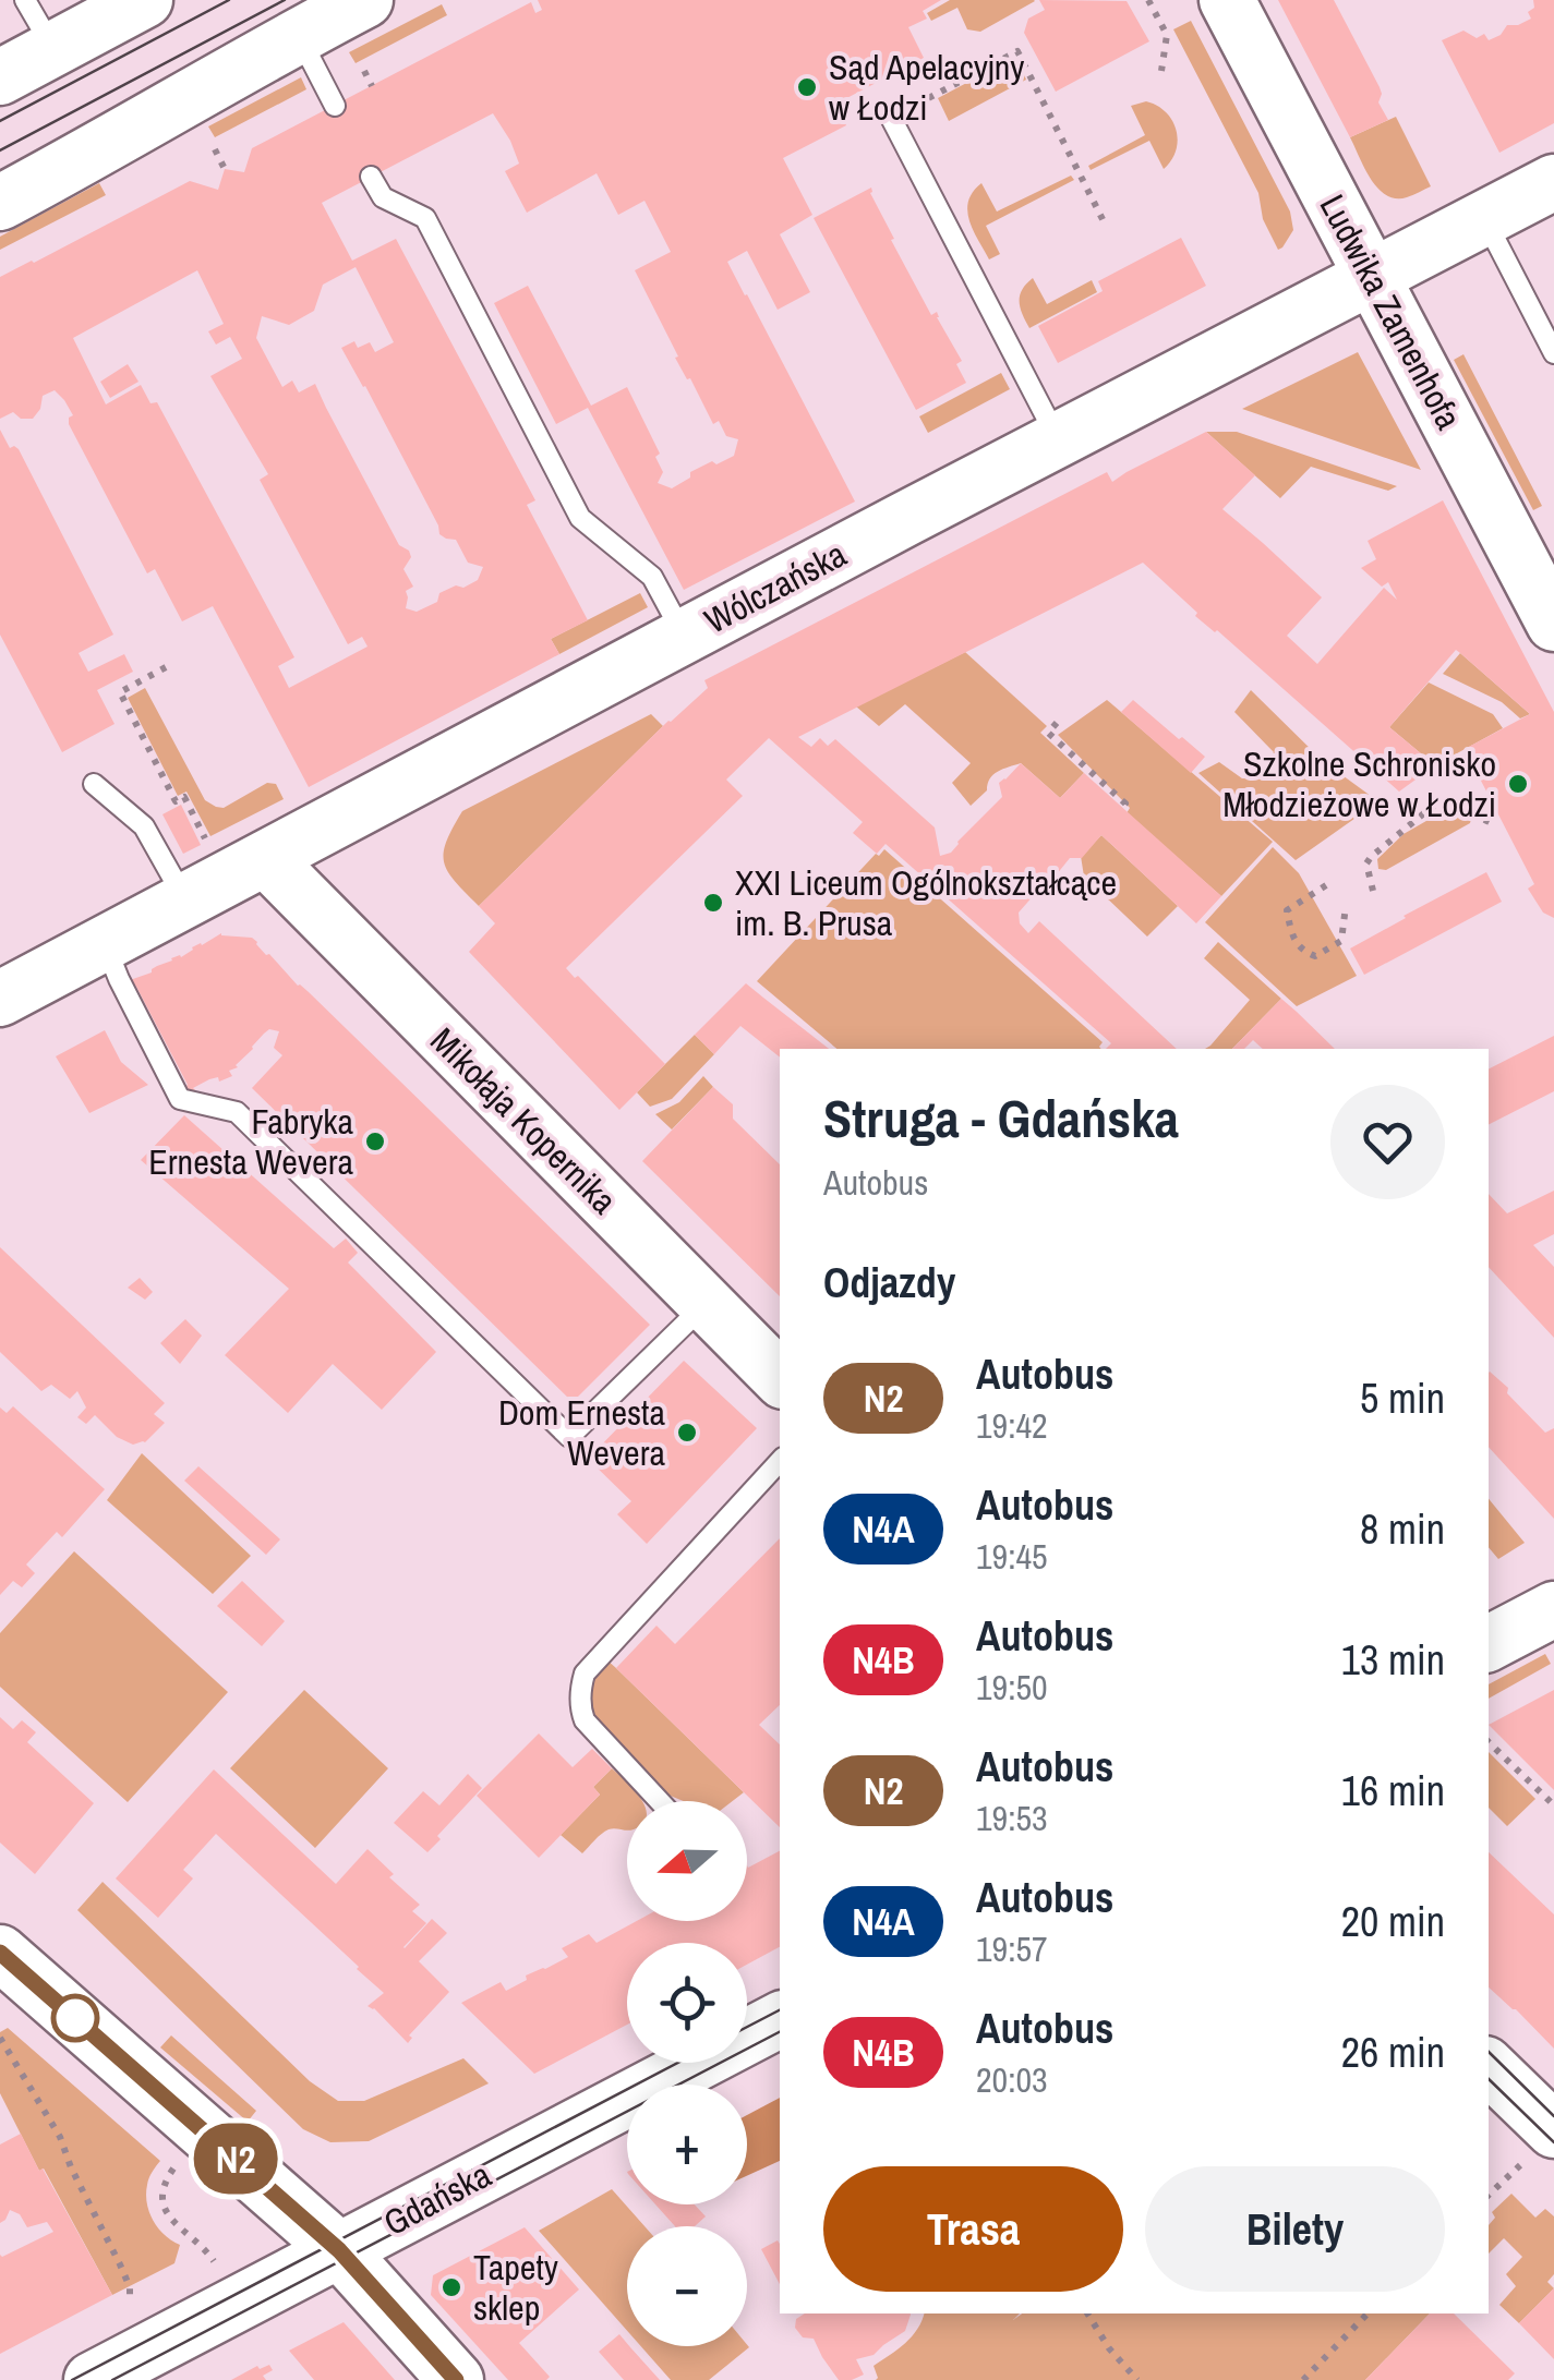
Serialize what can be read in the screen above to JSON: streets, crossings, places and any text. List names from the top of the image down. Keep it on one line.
{"streets":{"street":["Ludwika Zamenhofa","Wólczańska","Mikołaja Kopernika","Gdańska"]},"crossings":[["Ludwika Zamenhofa","Wólczańska"],["Wólczańska","Mikołaja Kopernika"]],"places":["Sąd Apelacyjny w Łodzi","Szkolne Schronisko Młodzieżowe w Łodzi","XXI Liceum Ogólnokształcące im. B. Prusa","Fabryka Ernesta Wevera","Dom Ernesta Wevera","Tapety sklep"],"lines":["bus line N2"],"north":"left","page":{"on_map":"N2","heading":[["Struga - Gdańska","Autobus"],"Odjazdy"],"list":[{"mark":"N2","name":"Autobus","note":"19:42","value":"5 min"},{"mark":"N4A","name":"Autobus","note":"19:45","value":"8 min"},{"mark":"N4B","name":"Autobus","note":"19:50","value":"13 min"},{"mark":"N2","name":"Autobus","note":"19:53","value":"16 min"},{"mark":"N4A","name":"Autobus","note":"19:57","value":"20 min"},{"mark":"N4B","name":"Autobus","note":"20:03","value":"26 min"}],"map_buttons":["+","−"],"buttons":["Trasa","Bilety"]}}
